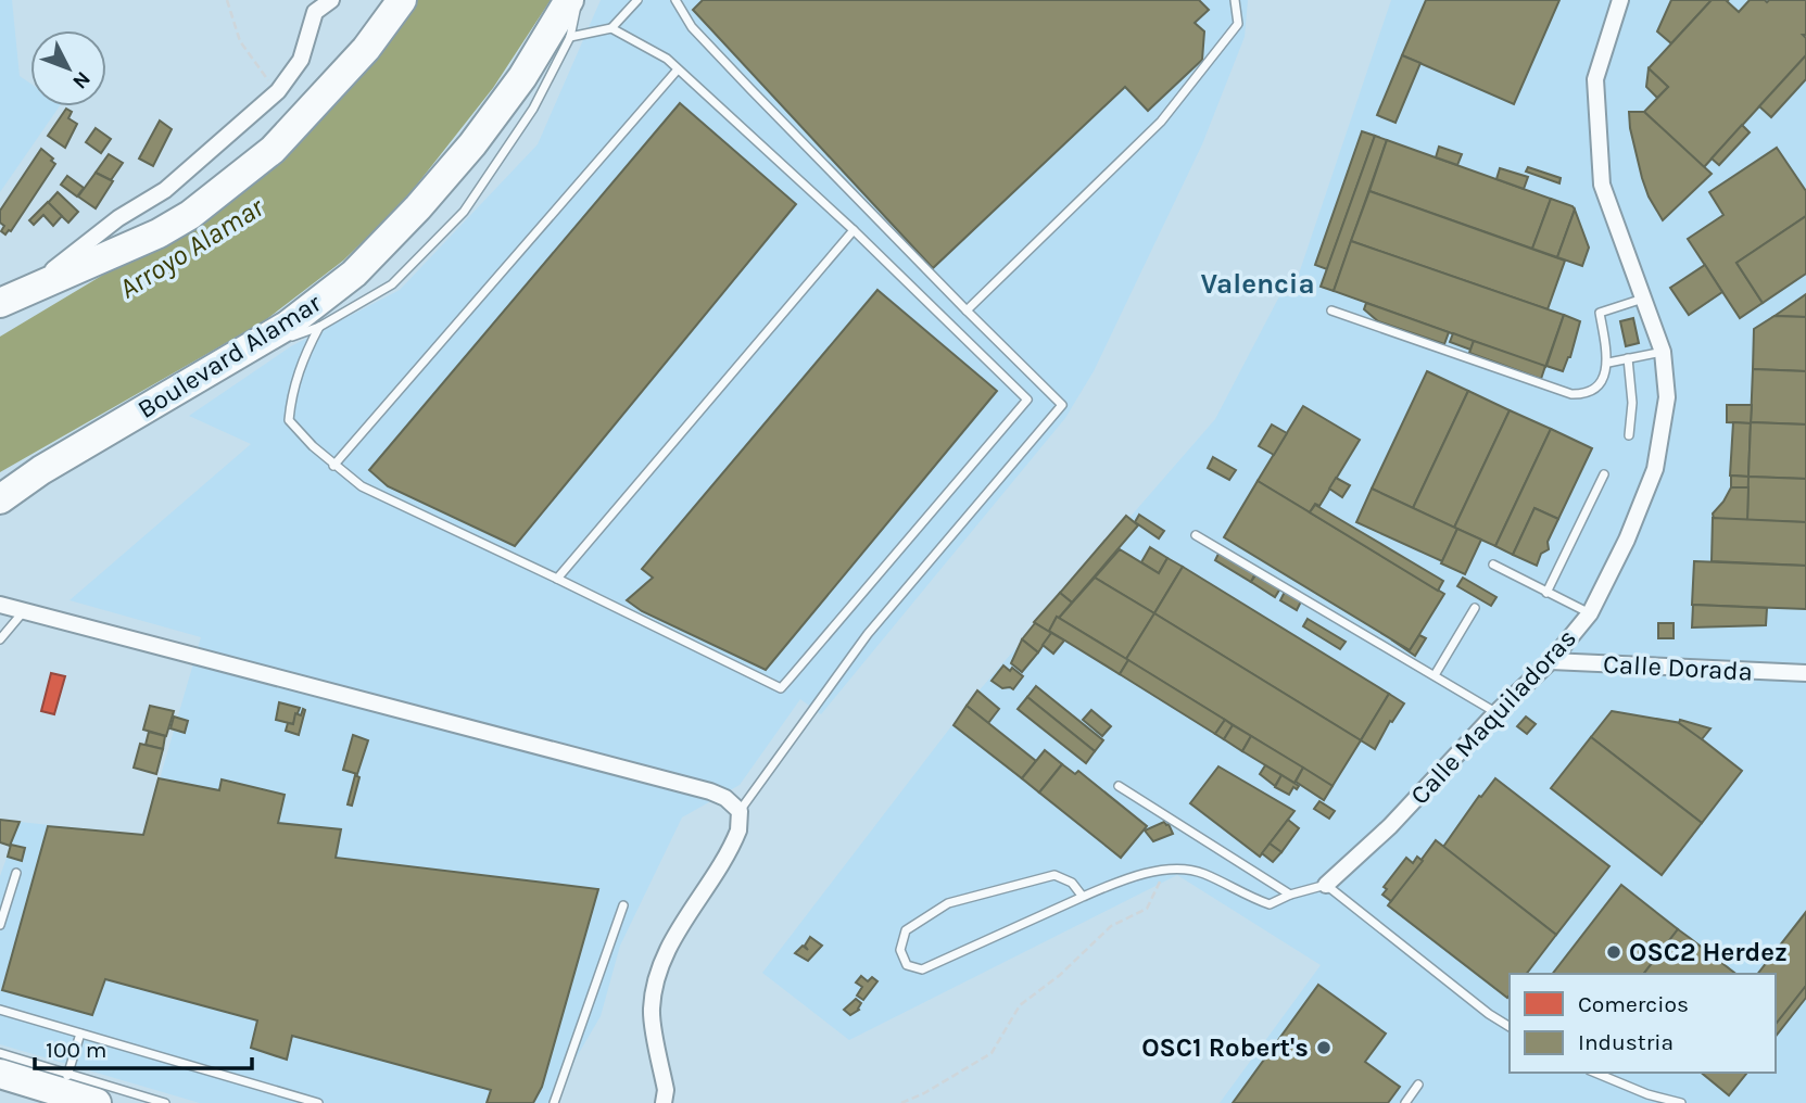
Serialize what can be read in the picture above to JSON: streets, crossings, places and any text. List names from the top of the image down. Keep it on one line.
{"streets":{"highway":["Boulevard Alamar"],"street":["Calle Dorada","Calle Maquiladoras"]},"crossings":[["Calle Dorada","Calle Maquiladoras"]],"districts":["Valencia"],"water":["Arroyo Alamar"],"places":["OSC2 Herdez","OSC1 Robert's"],"legend":["Comercios","Industria"],"scale_bar":"100 m","north":"bottom right"}
